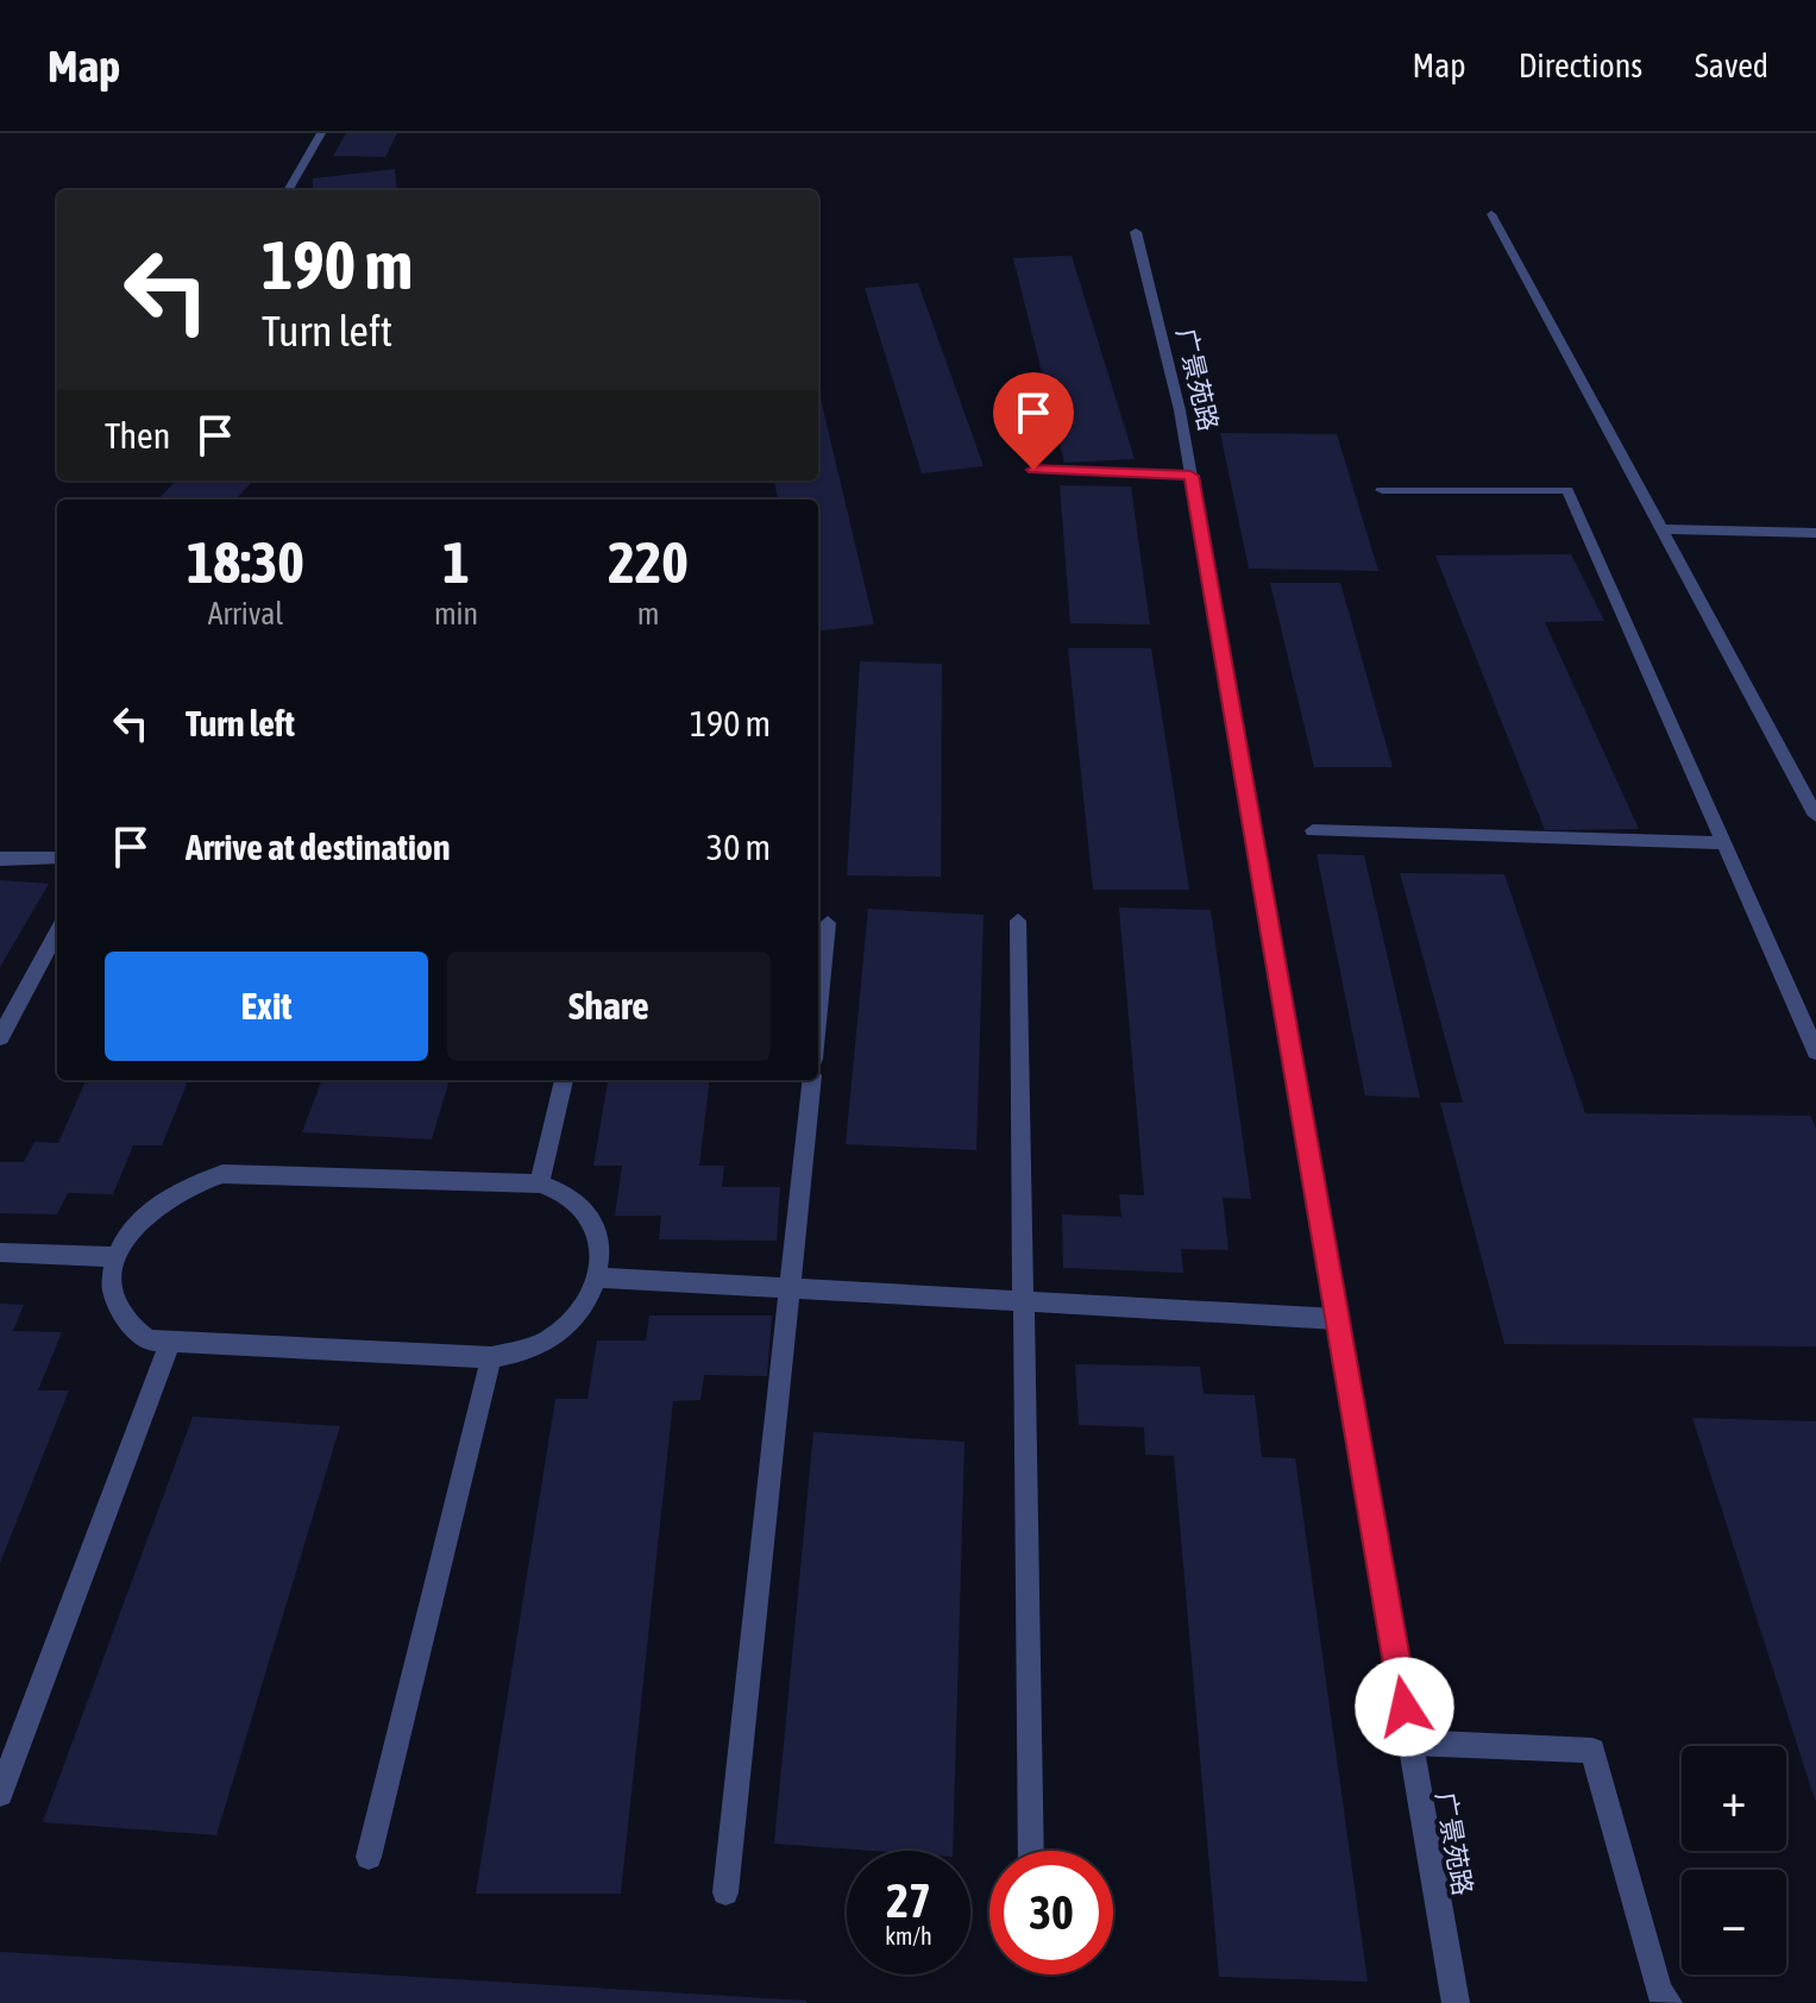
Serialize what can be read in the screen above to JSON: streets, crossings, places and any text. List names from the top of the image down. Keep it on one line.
{"streets":{"street":["广景苑路"]},"page":{"header":"Map","nav":["Map","Directions","Saved"],"turn":["190 m","Turn left"],"then":"Then","eta":["18:30","Arrival","1","min","220","m"],"list":[{"name":"Turn left","value":"190 m"},{"name":"Arrive at destination","value":"30 m"}],"buttons":["Exit","Share"],"map_buttons":["+","−"],"speed":"27 km/h","limit":"30"}}
